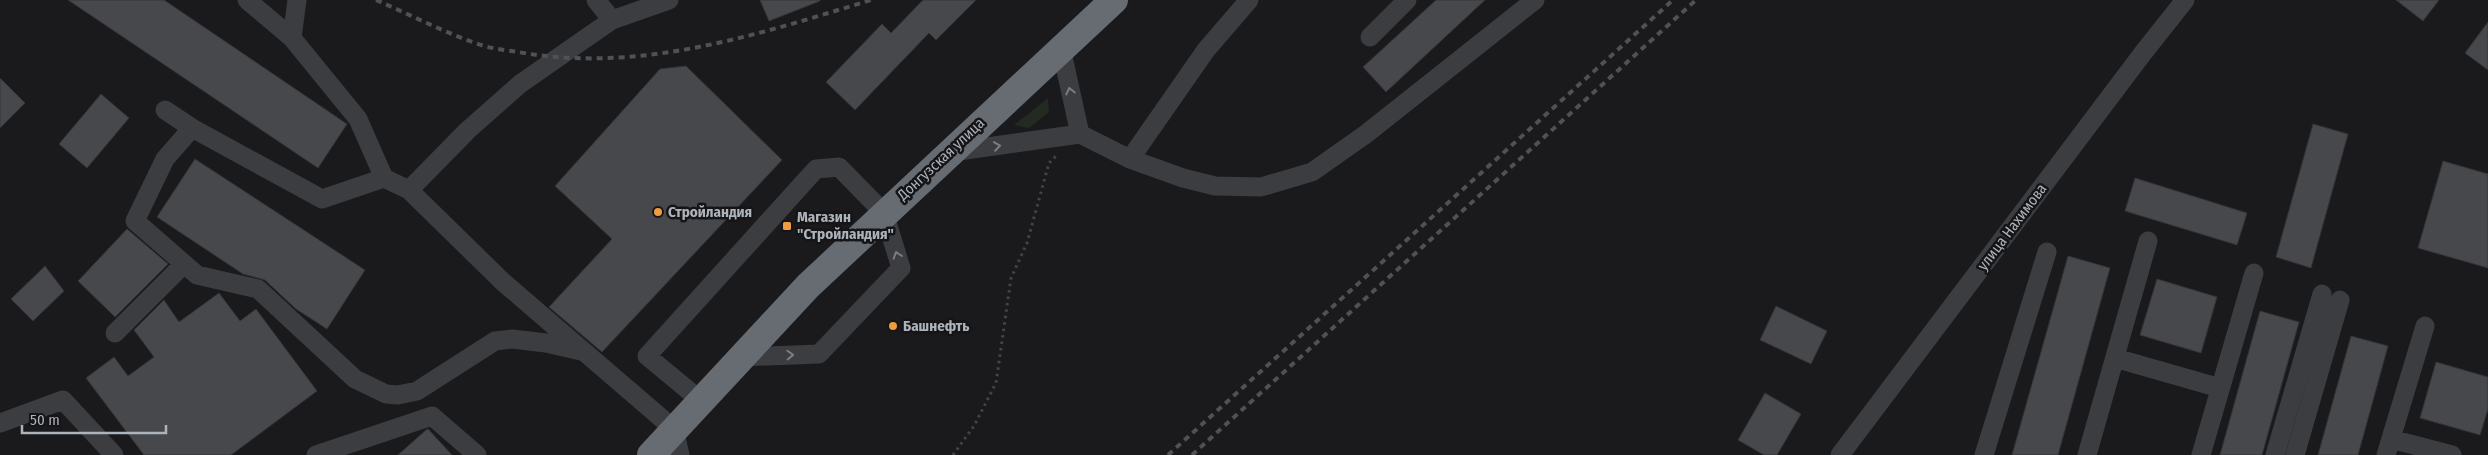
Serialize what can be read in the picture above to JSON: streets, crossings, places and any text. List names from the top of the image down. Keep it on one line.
{"streets":{"highway":["Донгузская улица"],"street":["улица Нахимова"]},"places":{"other":["Стройландия","Башнефть"],"transit":["Магазин \"Стройландия\""]},"scale_bar":"50 m"}
